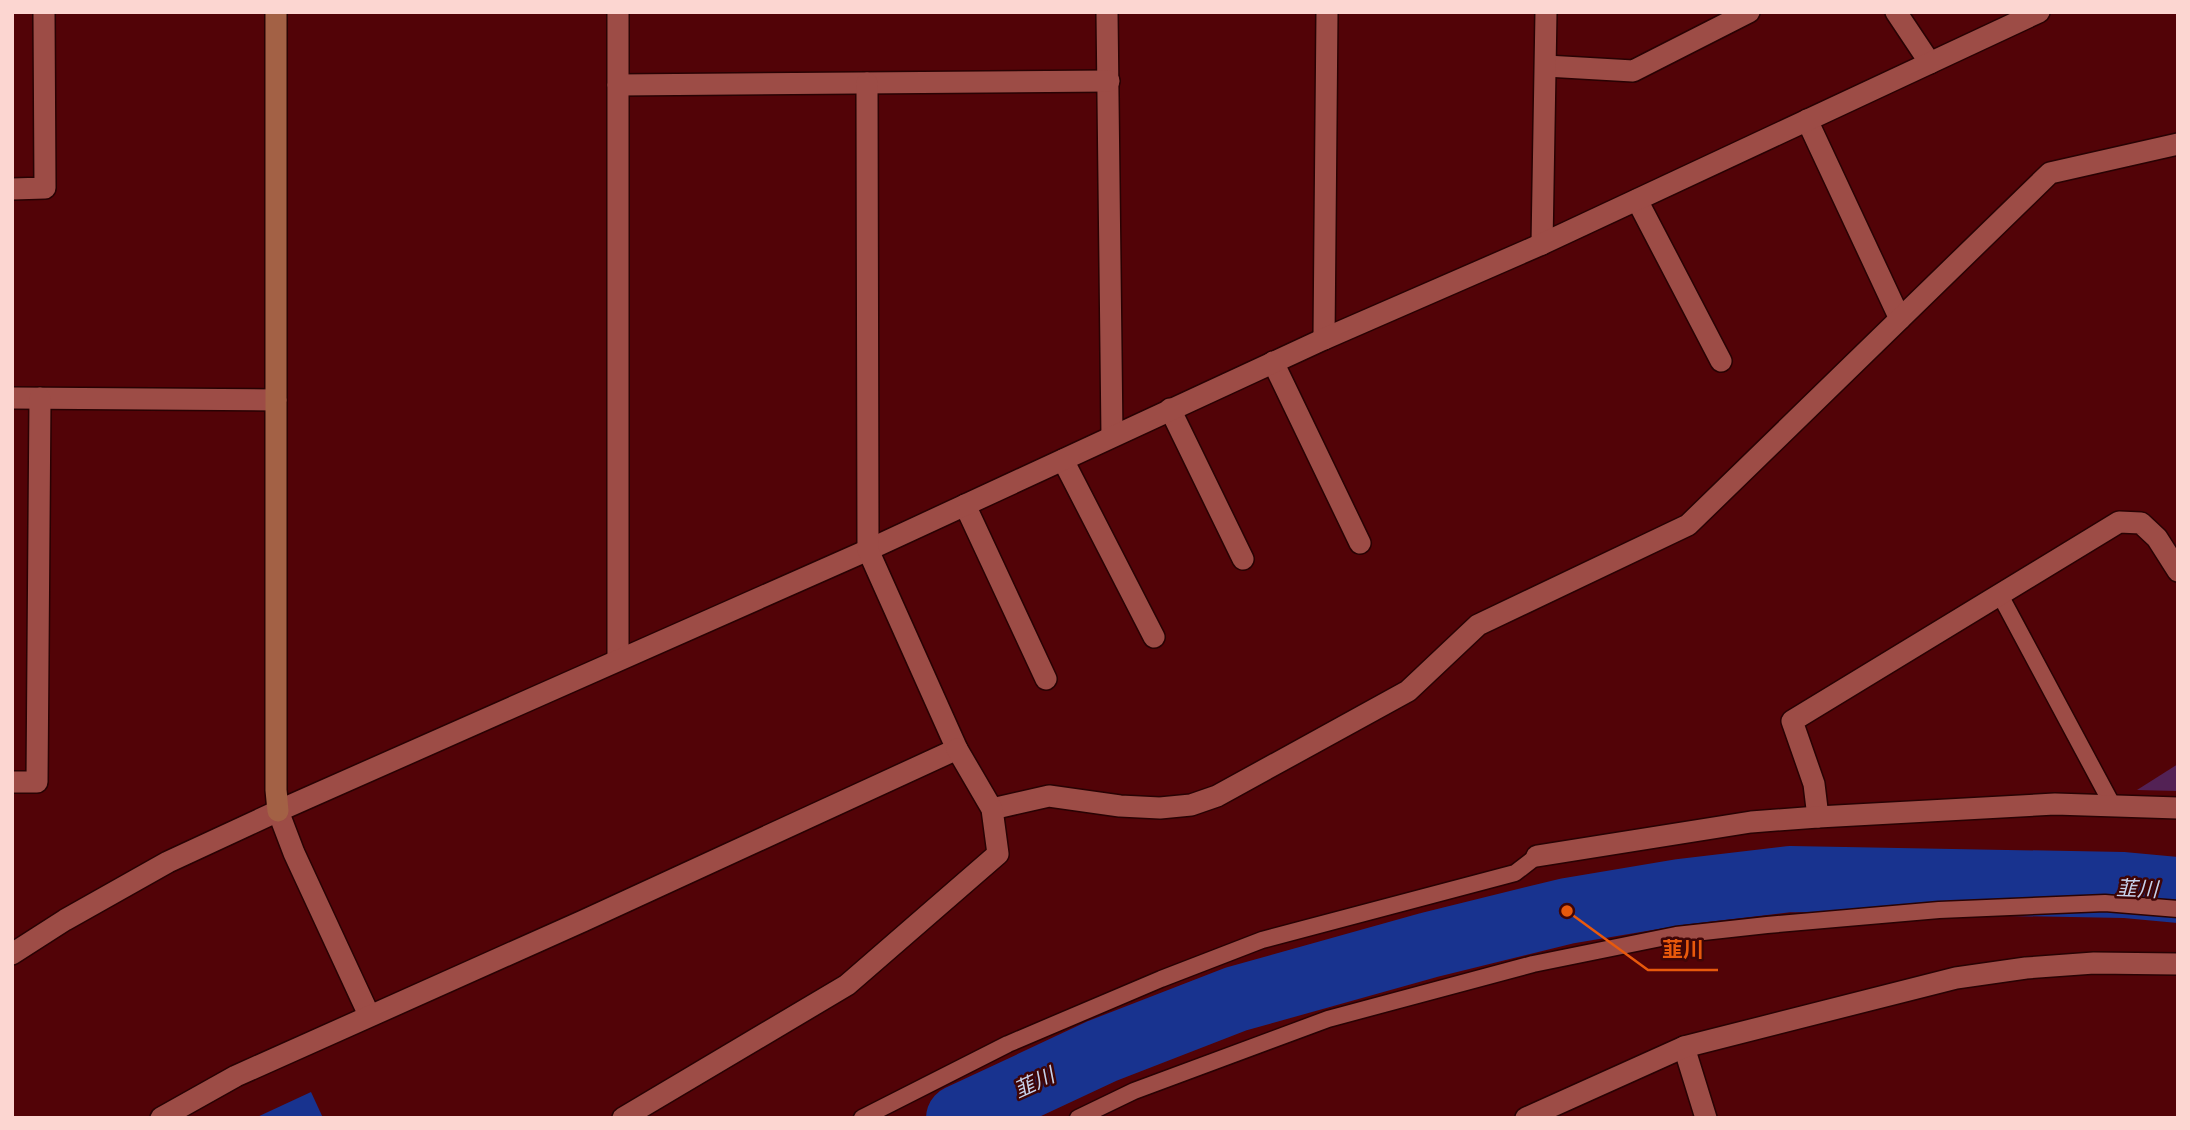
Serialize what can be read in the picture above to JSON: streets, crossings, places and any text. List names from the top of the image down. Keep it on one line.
{"water":["韮川"],"places":["韮川"]}
